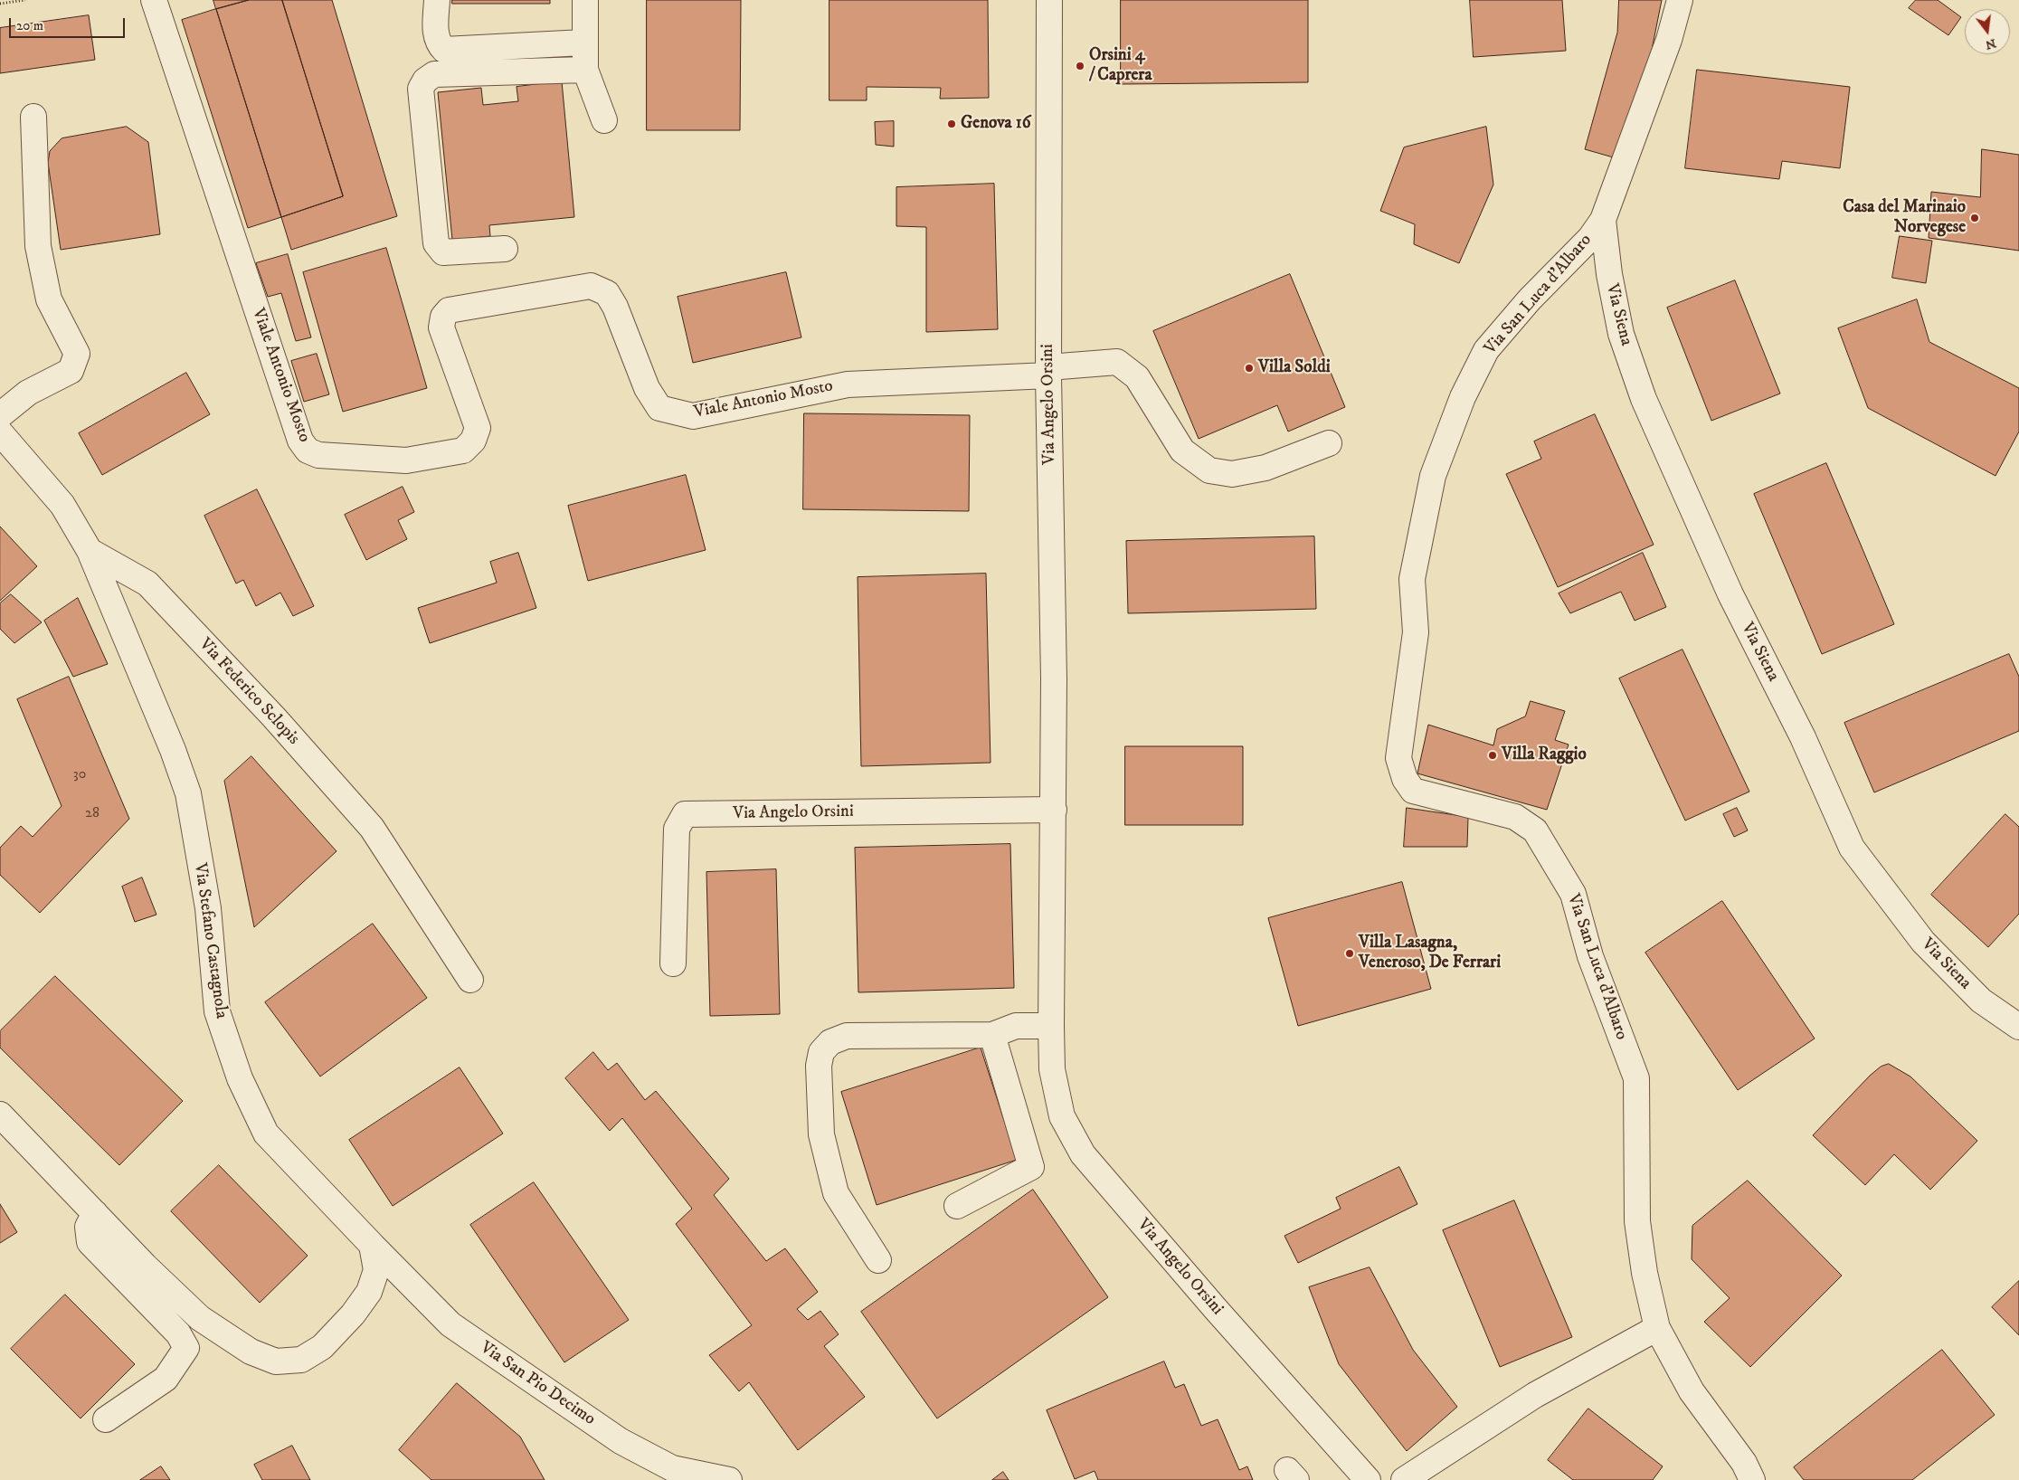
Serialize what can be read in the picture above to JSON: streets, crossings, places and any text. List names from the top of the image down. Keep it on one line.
{"streets":{"street":["Via San Luca d'Albaro","Via Siena","Viale Antonio Mosto","Via Angelo Orsini","Via Federico Sclopis","Via Stefano Castagnola","Via San Pio Decimo"]},"crossings":[["Via San Luca d'Albaro","Via Siena"],["Viale Antonio Mosto","Via Angelo Orsini"],["Via Federico Sclopis","Via Stefano Castagnola"],["Via Stefano Castagnola","Via San Pio Decimo"]],"places":["Orsini 4 / Caprera","Genova 16","Casa del Marinaio Norvegese","Villa Soldi","Villa Raggio","Villa Lasagna, Veneroso, De Ferrari"],"house_numbers":["30","28"],"scale_bar":"20 m","north":"bottom"}
